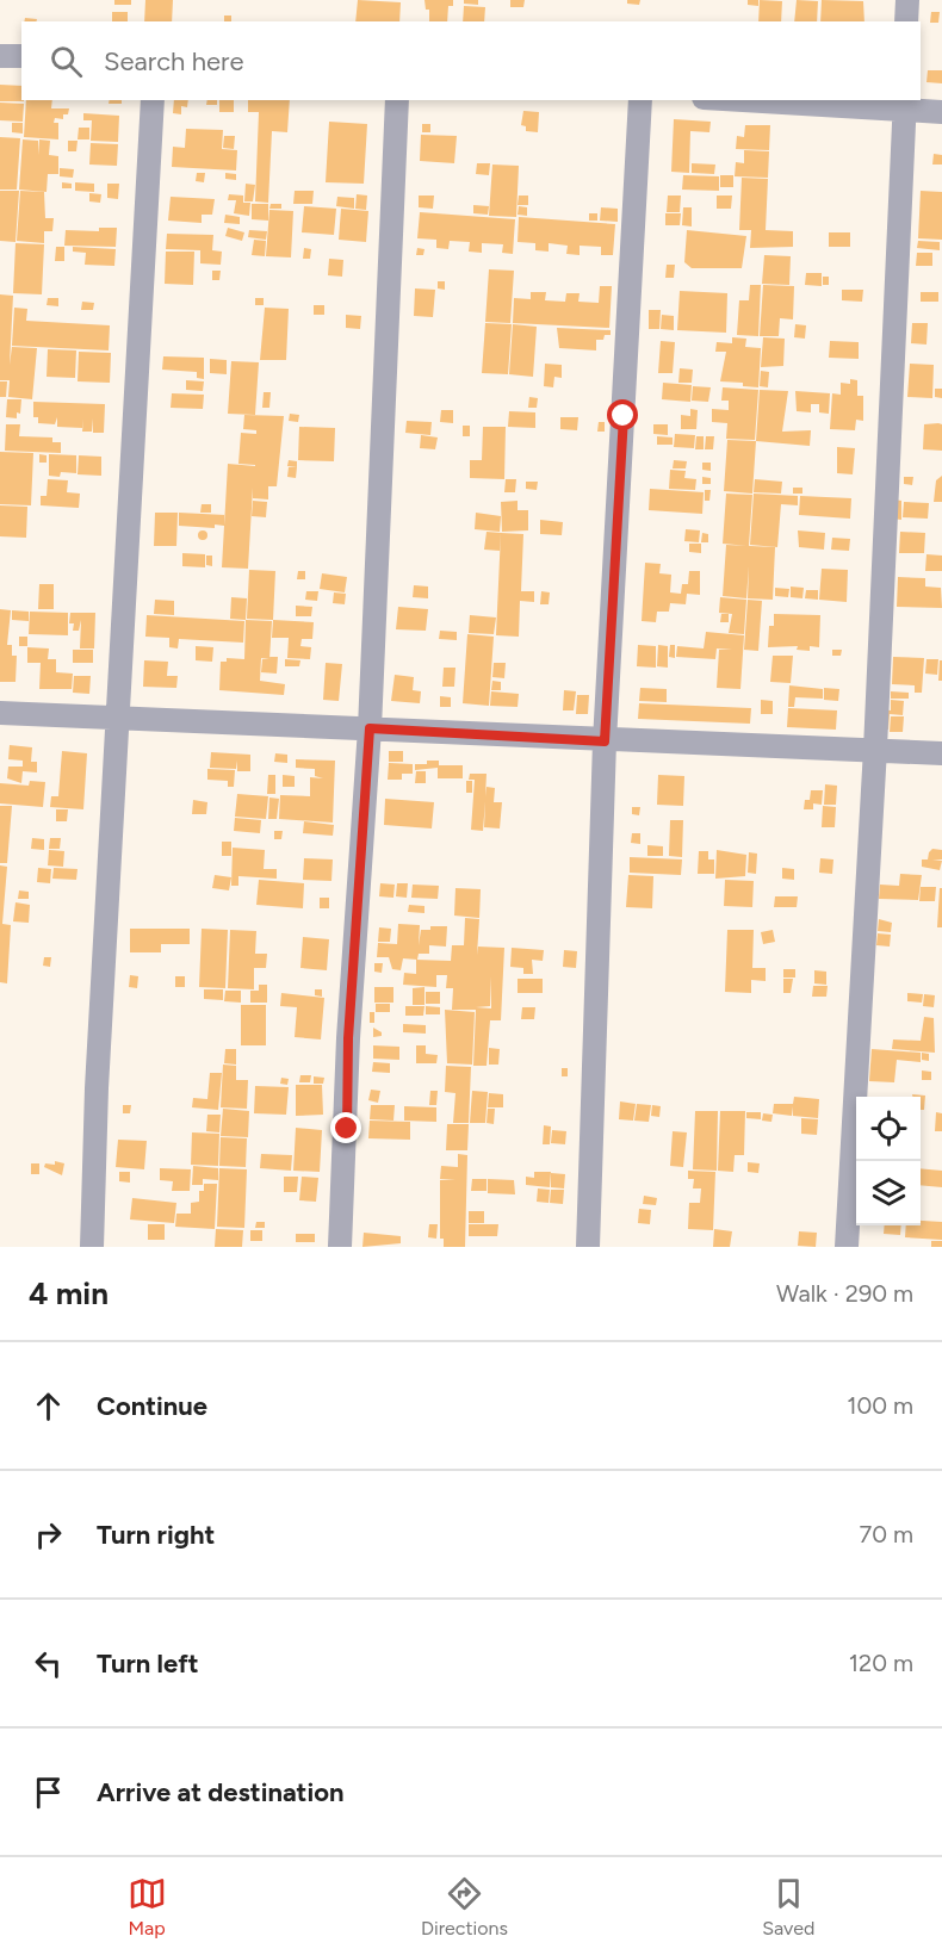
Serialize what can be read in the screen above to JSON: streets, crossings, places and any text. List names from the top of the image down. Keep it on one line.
{"page":{"search":"Search here","heading":["4 min","Walk · 290 m"],"list":[["Continue","100 m"],["Turn right","70 m"],["Turn left","120 m"],"Arrive at destination"],"nav":["Map","Directions","Saved"]}}
